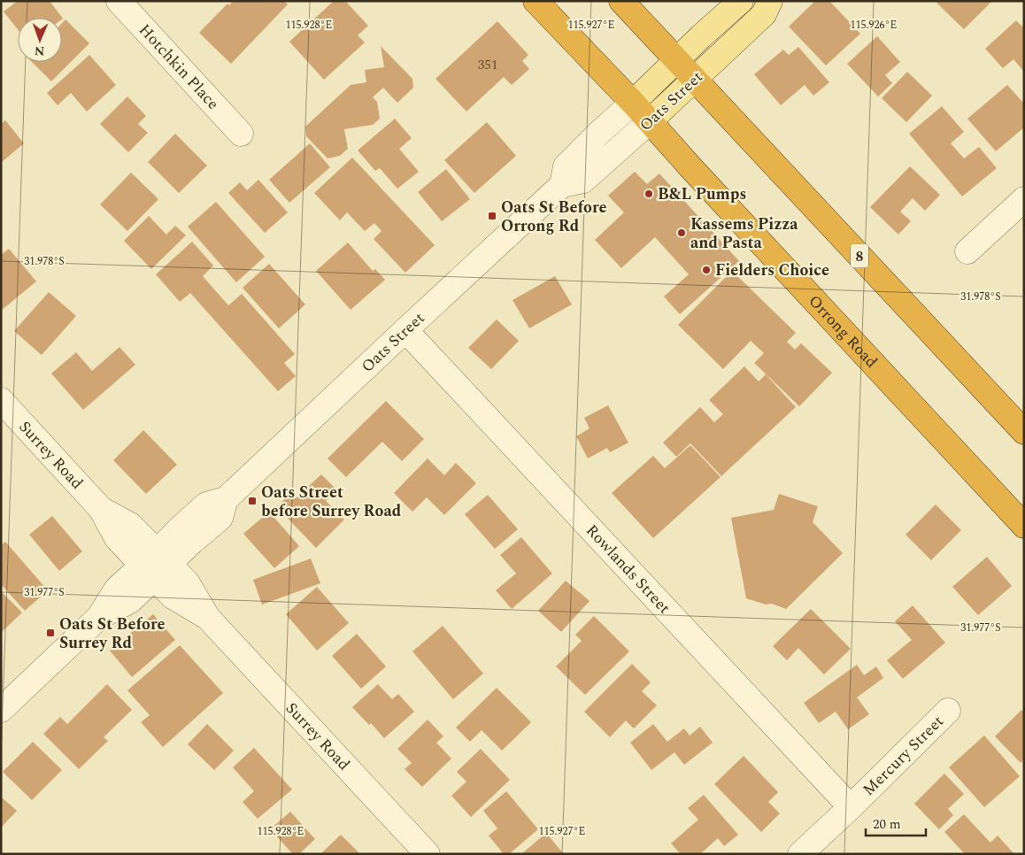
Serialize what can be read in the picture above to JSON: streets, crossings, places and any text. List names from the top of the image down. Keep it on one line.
{"streets":{"highway":["8","Orrong Road"],"main road":["Oats Street"],"street":["Hotchkin Place","Surrey Road","Rowlands Street","Mercury Street"]},"crossings":[["Oats Street","8"],["Oats Street","Orrong Road"],["Oats Street","Surrey Road"],["Oats Street","Rowlands Street"],["Rowlands Street","Mercury Street"]],"places":{"other":["B&L Pumps","Kassems Pizza and Pasta","Fielders Choice"],"transit":["Oats St Before Orrong Rd","Oats Street before Surrey Road","Oats St Before Surrey Rd"]},"house_numbers":["351"],"scale_bar":"20 m","north":"bottom","coordinates":["115.928°E","115.927°E","115.926°E","31.978°S","31.977°S"]}
